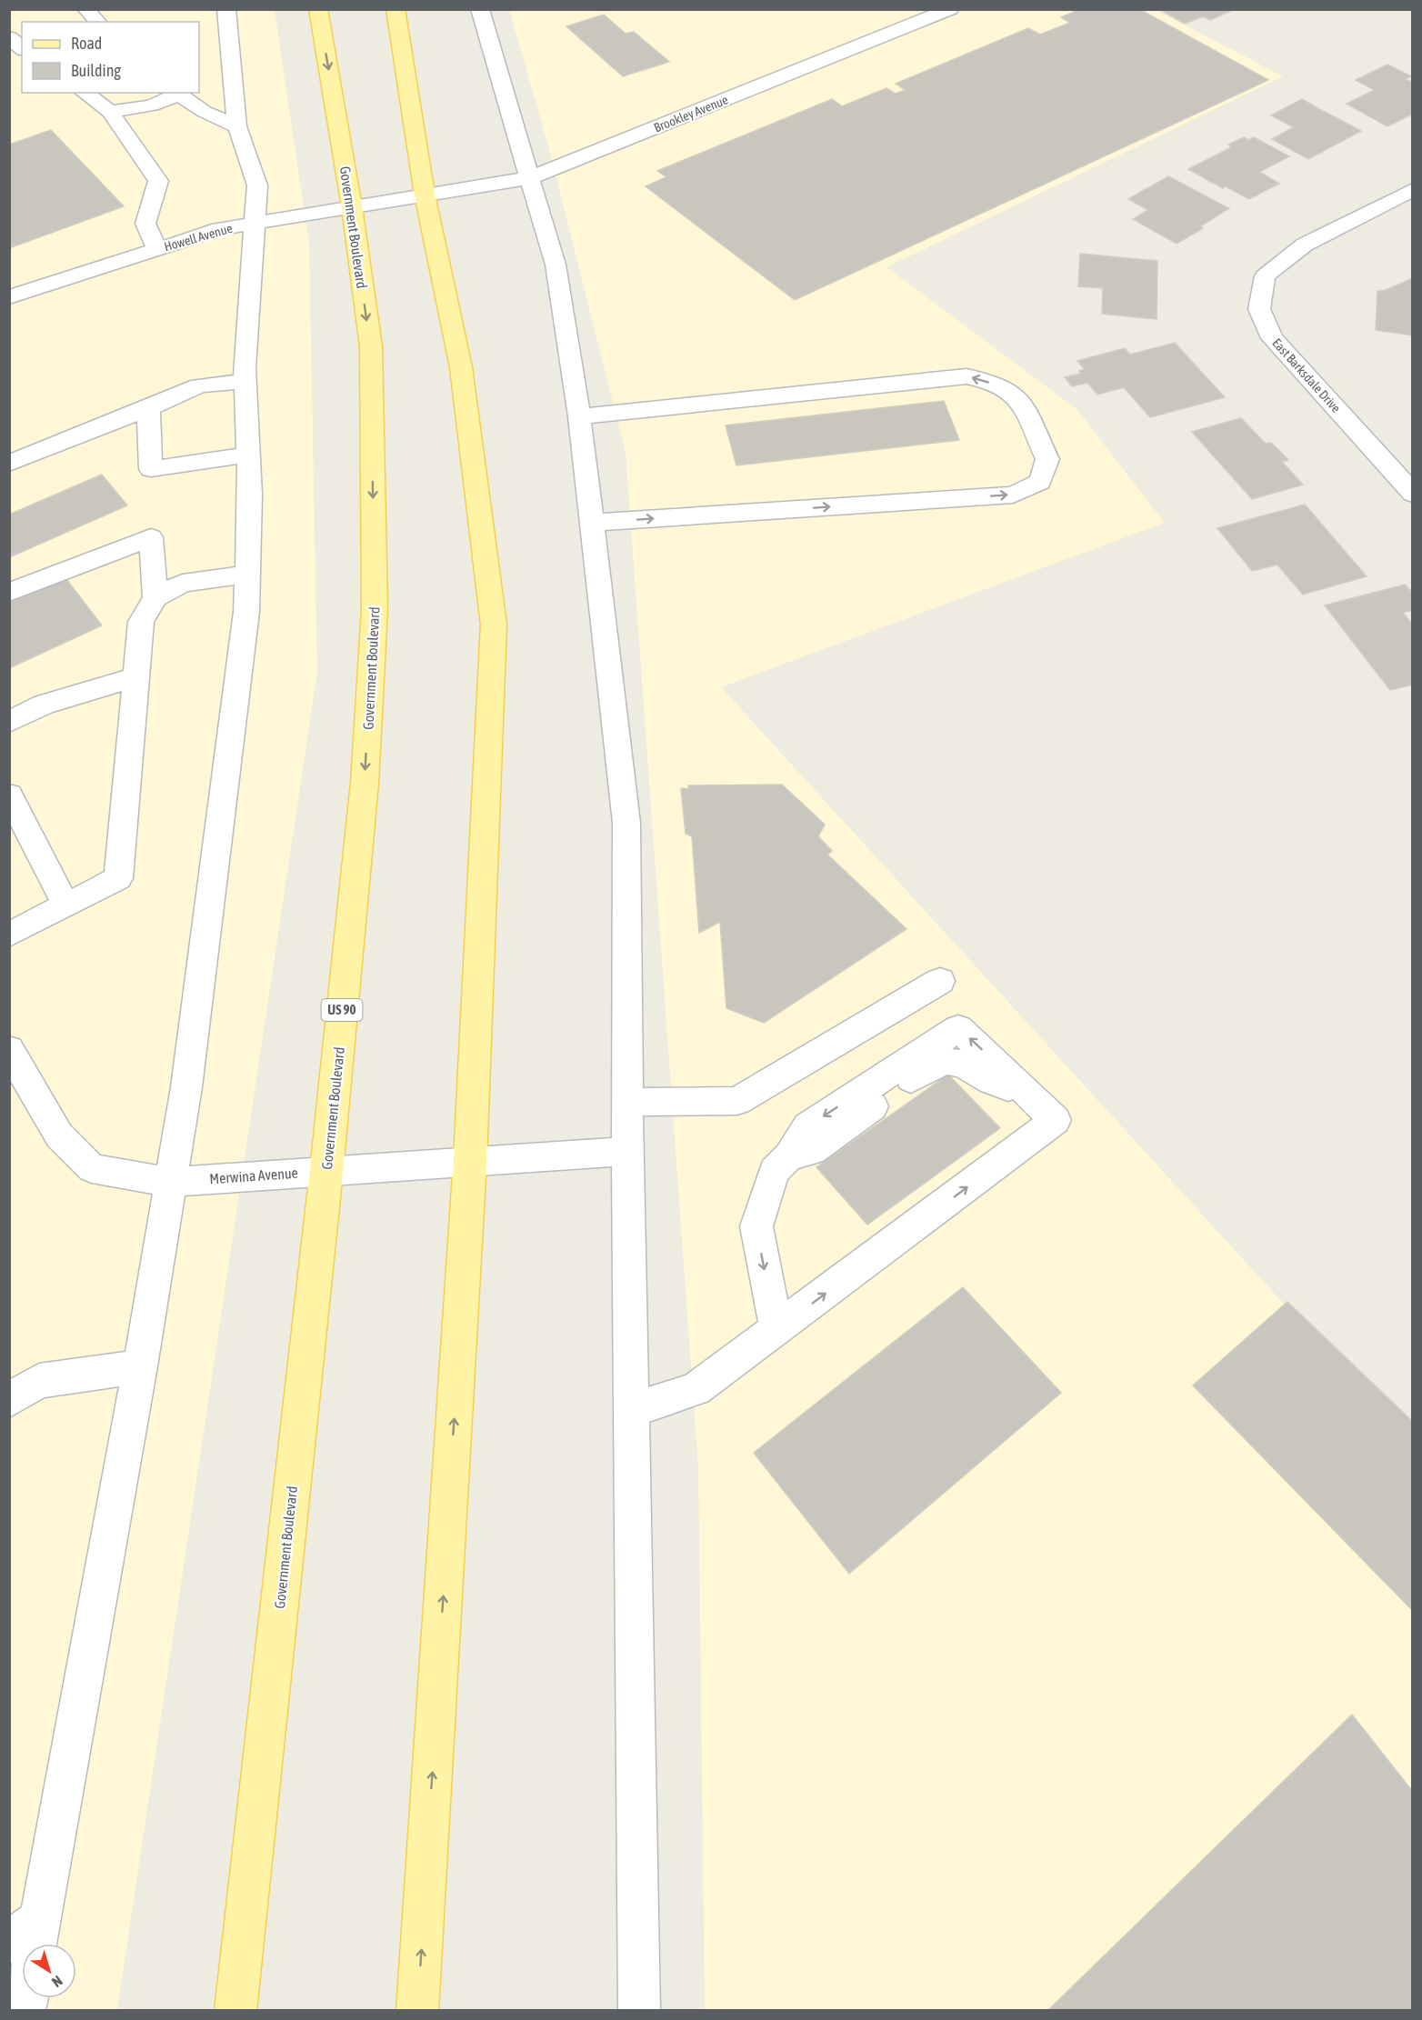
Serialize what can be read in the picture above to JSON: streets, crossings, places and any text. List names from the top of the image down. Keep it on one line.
{"streets":{"main road":["Government Boulevard","US 90"],"street":["Brookley Avenue","Howell Avenue","East Barksdale Drive","Merwina Avenue"]},"crossings":[["Brookley Avenue","Howell Avenue"],["Government Boulevard","Howell Avenue"],["Government Boulevard","Merwina Avenue"]],"legend":["Road","Building"],"north":"bottom right"}
